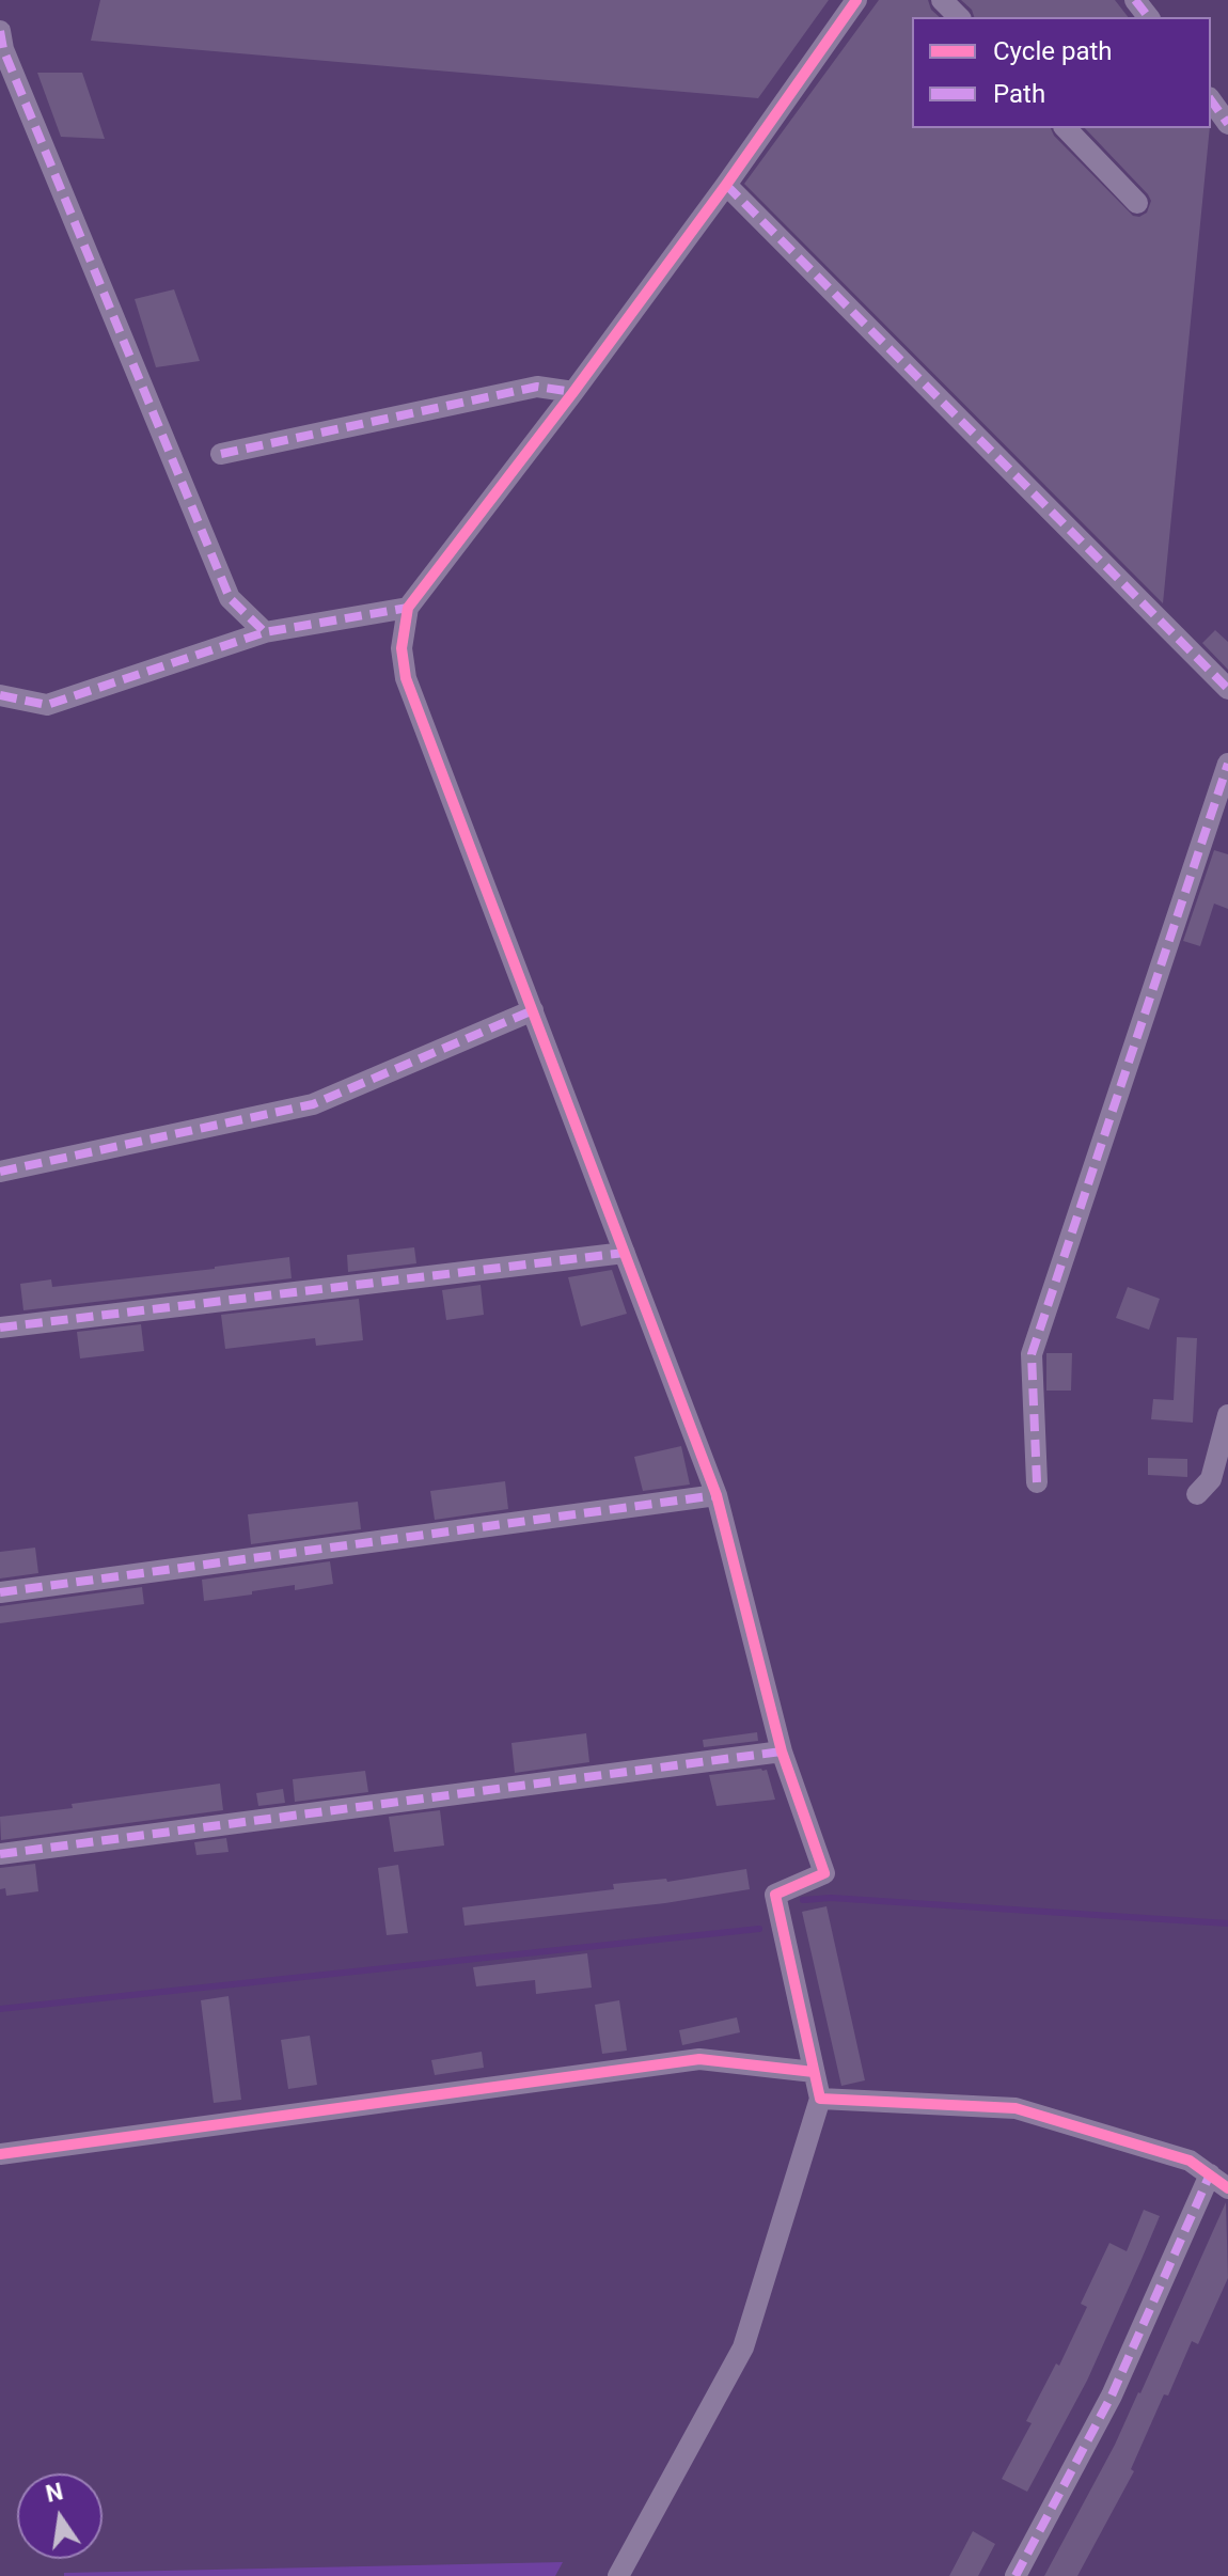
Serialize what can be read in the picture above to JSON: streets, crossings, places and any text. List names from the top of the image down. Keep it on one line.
{"legend":["Cycle path","Path"],"north":"top"}
